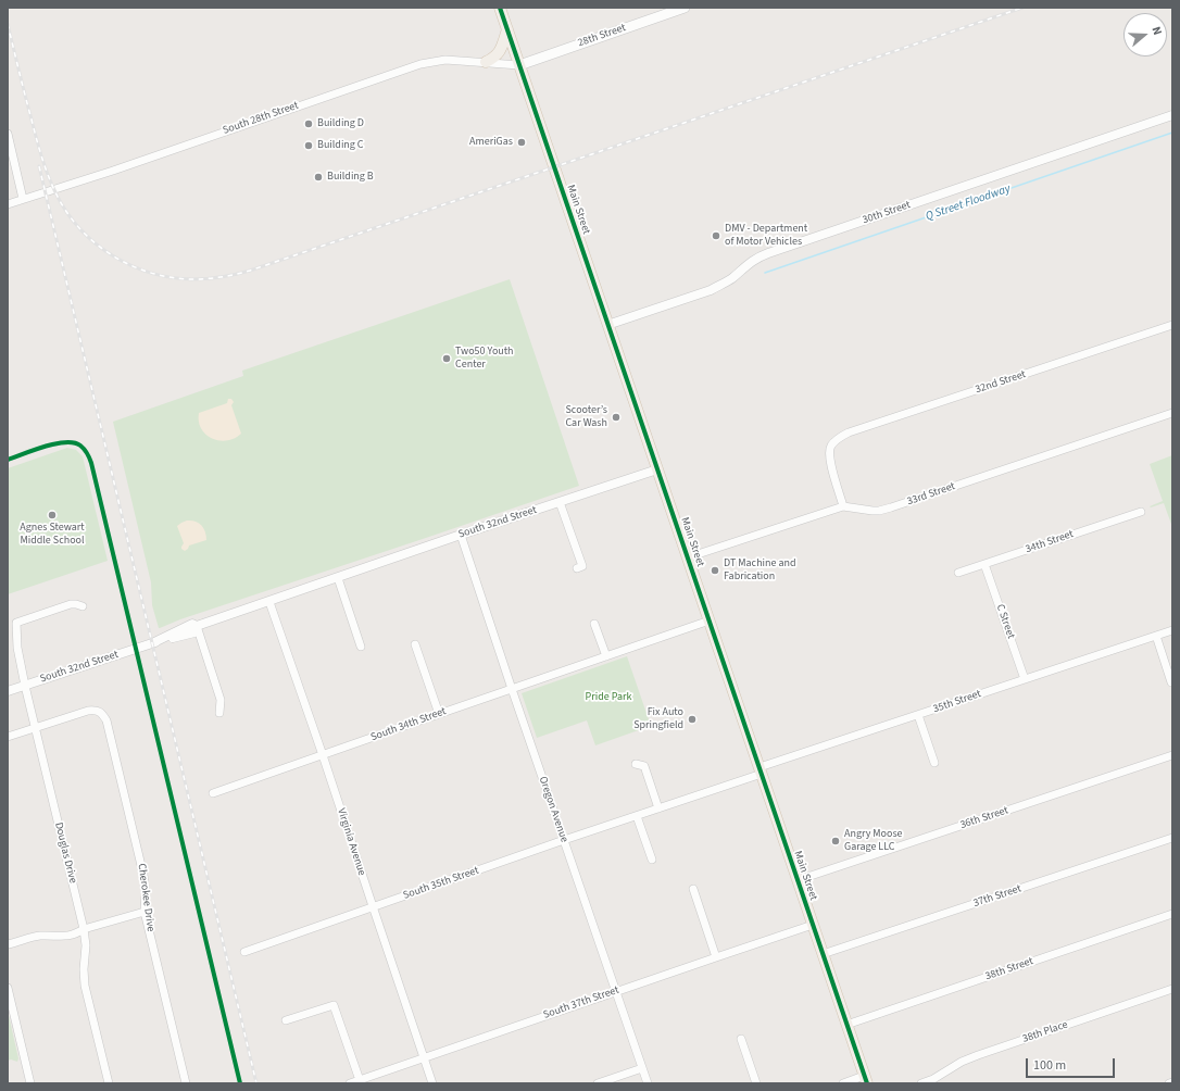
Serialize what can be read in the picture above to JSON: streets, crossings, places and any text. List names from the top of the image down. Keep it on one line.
{"streets":{"main road":["28th Street","Main Street"],"street":["South 28th Street","30th Street","32nd Street","33rd Street","South 32nd Street","34th Street","C Street","35th Street","South 34th Street","Oregon Avenue","36th Street","Virginia Avenue","Douglas Drive","South 35th Street","37th Street","Cherokee Drive","38th Street","South 37th Street","38th Place"]},"crossings":[["28th Street","South 28th Street"],["28th Street","Main Street"],["South 28th Street","Main Street"],["Main Street","30th Street"],["Main Street","33rd Street"],["Main Street","South 32nd Street"],["Main Street","35th Street"],["Main Street","South 34th Street"],["Main Street","36th Street"],["Main Street","South 35th Street"],["Main Street","37th Street"],["Main Street","38th Street"],["Main Street","South 37th Street"],["32nd Street","33rd Street"],["South 32nd Street","Oregon Avenue"],["South 32nd Street","Virginia Avenue"],["South 32nd Street","Douglas Drive"],["34th Street","C Street"],["C Street","35th Street"],["35th Street","South 35th Street"],["South 34th Street","Oregon Avenue"],["South 34th Street","Virginia Avenue"],["Oregon Avenue","South 35th Street"],["Oregon Avenue","South 37th Street"],["Virginia Avenue","South 35th Street"],["Virginia Avenue","South 37th Street"],["Douglas Drive","Cherokee Drive"]],"water":["Q Street Floodway"],"parks":["Pride Park"],"places":["Building D","AmeriGas","Building C","Building B","DMV - Department of Motor Vehicles","Two50 Youth Center","Scooter’s Car Wash","Agnes Stewart Middle School","DT Machine and Fabrication","Fix Auto Springfield","Angry Moose Garage LLC"],"scale_bar":"100 m","north":"right"}
